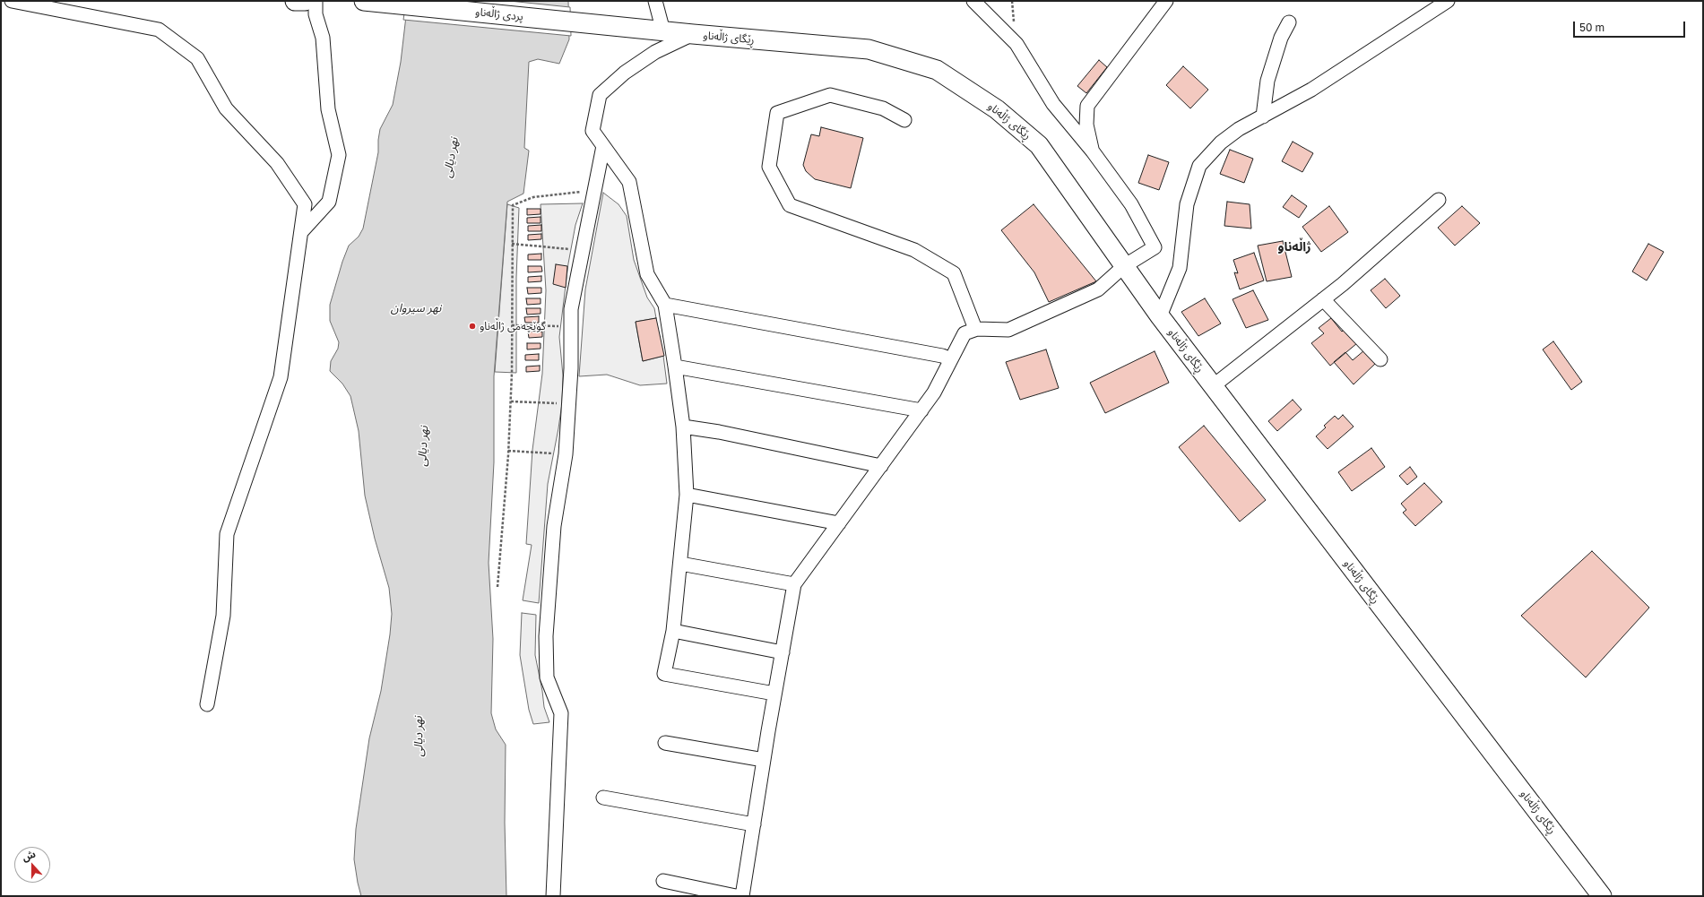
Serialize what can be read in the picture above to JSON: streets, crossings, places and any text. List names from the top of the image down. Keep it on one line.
{"streets":{"main road":["پردی ژاڵەناو","ڕێگای ژاڵەناو"]},"crossings":[["پردی ژاڵەناو","ڕێگای ژاڵەناو"]],"districts":["ژاڵەناو"],"water":["نهر ديالى","نهر سیروان"],"places":["گوێچەمی ژاڵەناو"],"scale_bar":"50 m","north":"top"}
